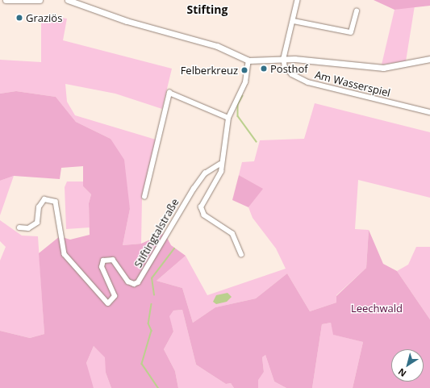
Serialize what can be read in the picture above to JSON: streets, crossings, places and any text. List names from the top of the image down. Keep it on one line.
{"streets":{"street":["Am Wasserspiel","Stiftingtalstraße"]},"districts":["Stifting"],"parks":["Leechwald"],"places":["Graziös","Posthof","Felberkreuz"],"north":"bottom left"}
